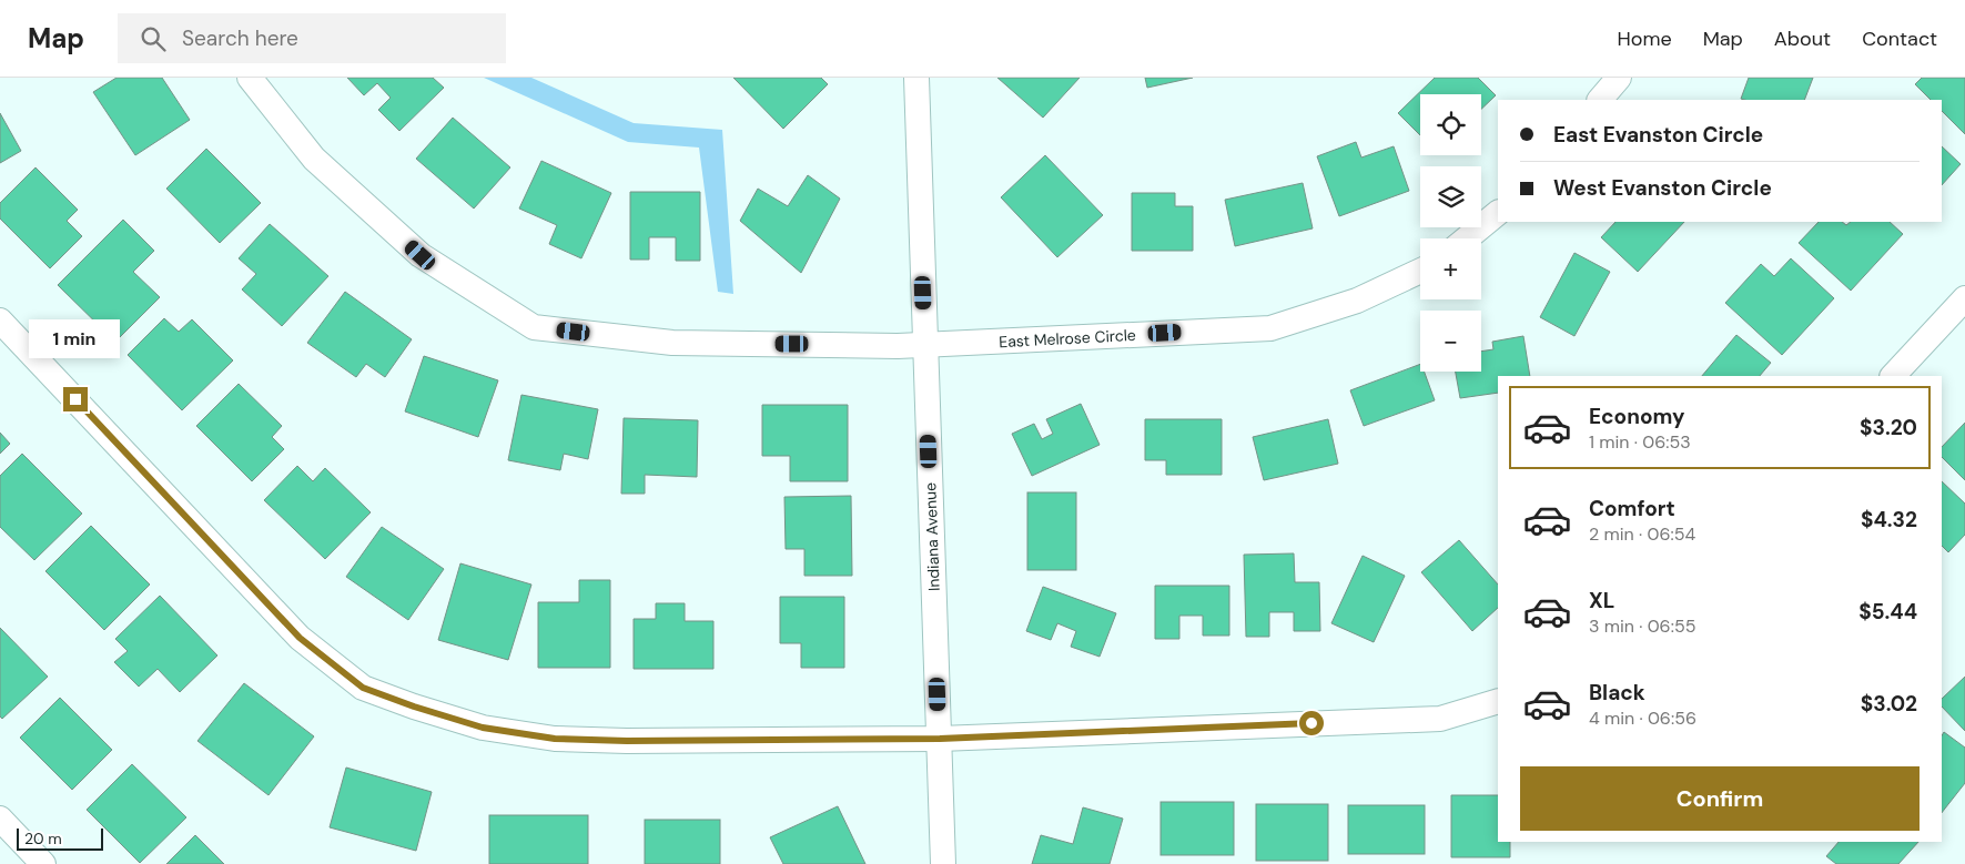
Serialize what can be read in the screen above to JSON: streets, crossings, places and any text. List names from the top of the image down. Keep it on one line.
{"streets":{"street":["East Melrose Circle","Indiana Avenue"]},"crossings":[["East Melrose Circle","Indiana Avenue"]],"scale_bar":"20 m","page":{"header":"Map","search":"Search here","nav":["Home","Map","About","Contact"],"map_buttons":["+","−"],"banner":["East Evanston Circle","West Evanston Circle"],"bubble":"1 min","list":[{"name":"Economy","note":"1 min · 06:53","value":"$3.20"},{"name":"Comfort","note":"2 min · 06:54","value":"$4.32"},{"name":"XL","note":"3 min · 06:55","value":"$5.44"},{"name":"Black","note":"4 min · 06:56","value":"$3.02"}],"buttons":"Confirm","scale":"20 m"}}
